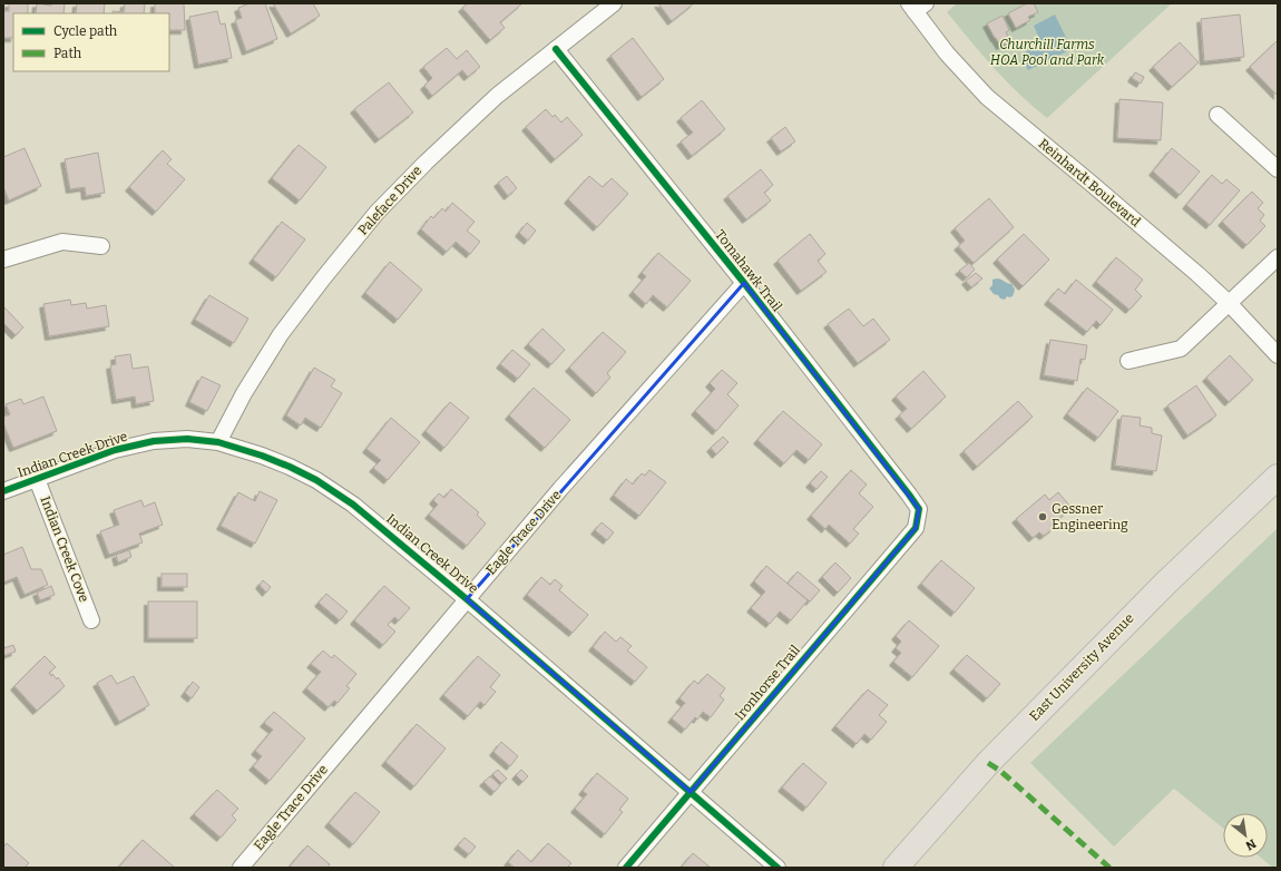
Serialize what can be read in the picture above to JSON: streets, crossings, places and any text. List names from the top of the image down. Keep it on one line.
{"streets":{"main road":["East University Avenue"],"street":["Reinhardt Boulevard","Paleface Drive","Tomahawk Trail","Indian Creek Drive","Eagle Trace Drive","Indian Creek Cove","Ironhorse Trail"]},"crossings":[["Paleface Drive","Tomahawk Trail"],["Paleface Drive","Indian Creek Drive"],["Tomahawk Trail","Eagle Trace Drive"],["Tomahawk Trail","Ironhorse Trail"],["Indian Creek Drive","Eagle Trace Drive"],["Indian Creek Drive","Indian Creek Cove"],["Indian Creek Drive","Ironhorse Trail"]],"parks":["Churchill Farms HOA Pool and Park"],"places":["Gessner Engineering"],"legend":["Cycle path","Path"],"north":"bottom right"}
